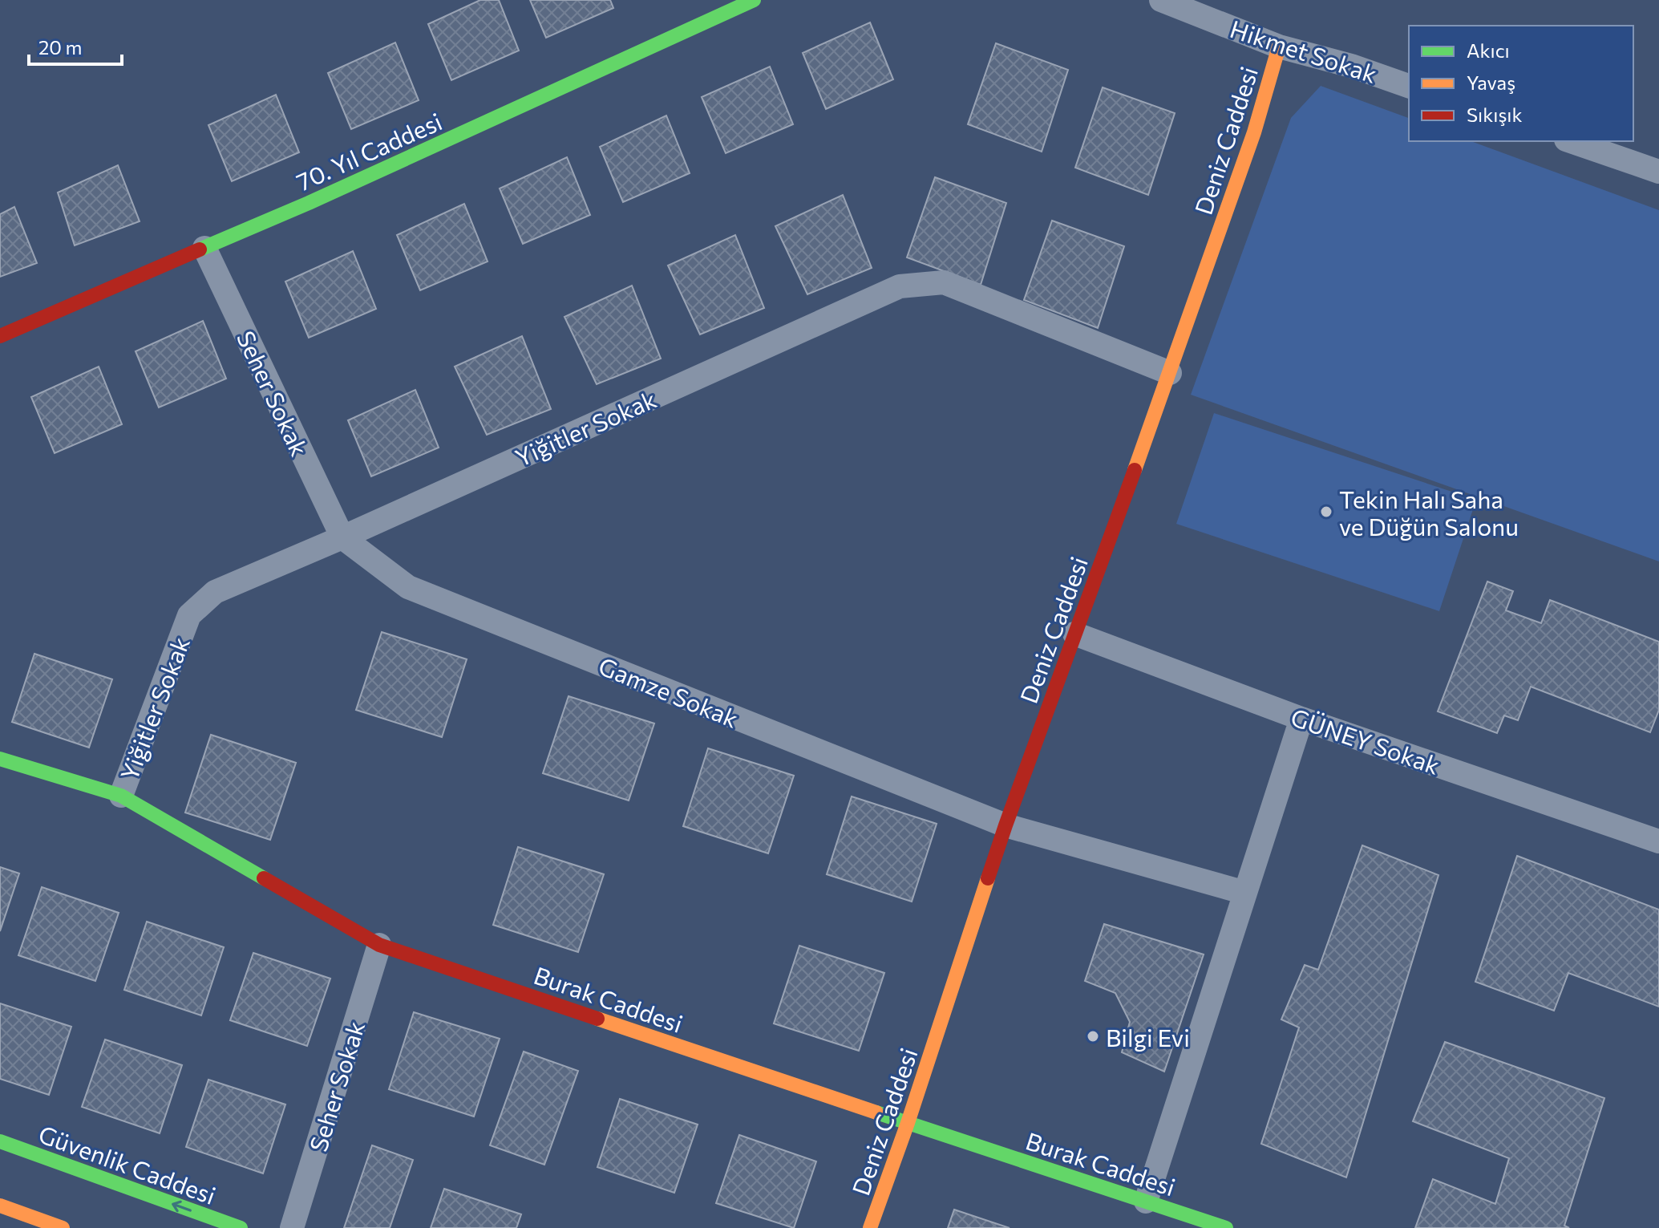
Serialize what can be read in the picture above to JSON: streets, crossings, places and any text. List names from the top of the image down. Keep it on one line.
{"streets":{"street":["Hikmet Sokak","Deniz Caddesi","70. Yıl Caddesi","Seher Sokak","Yiğitler Sokak","Gamze Sokak","GÜNEY Sokak","Burak Caddesi","Güvenlik Caddesi"]},"crossings":[["Hikmet Sokak","Deniz Caddesi"],["Deniz Caddesi","Yiğitler Sokak"],["Deniz Caddesi","Gamze Sokak"],["Deniz Caddesi","GÜNEY Sokak"],["Deniz Caddesi","Burak Caddesi"],["70. Yıl Caddesi","Seher Sokak"],["Seher Sokak","Yiğitler Sokak"],["Seher Sokak","Gamze Sokak"],["Seher Sokak","Burak Caddesi"],["Yiğitler Sokak","Gamze Sokak"],["Yiğitler Sokak","Burak Caddesi"]],"one_way":["Güvenlik Caddesi"],"places":["Tekin Halı Saha ve Düğün Salonu","Bilgi Evi"],"legend":["Akıcı","Yavaş","Sıkışık"],"scale_bar":"20 m"}
